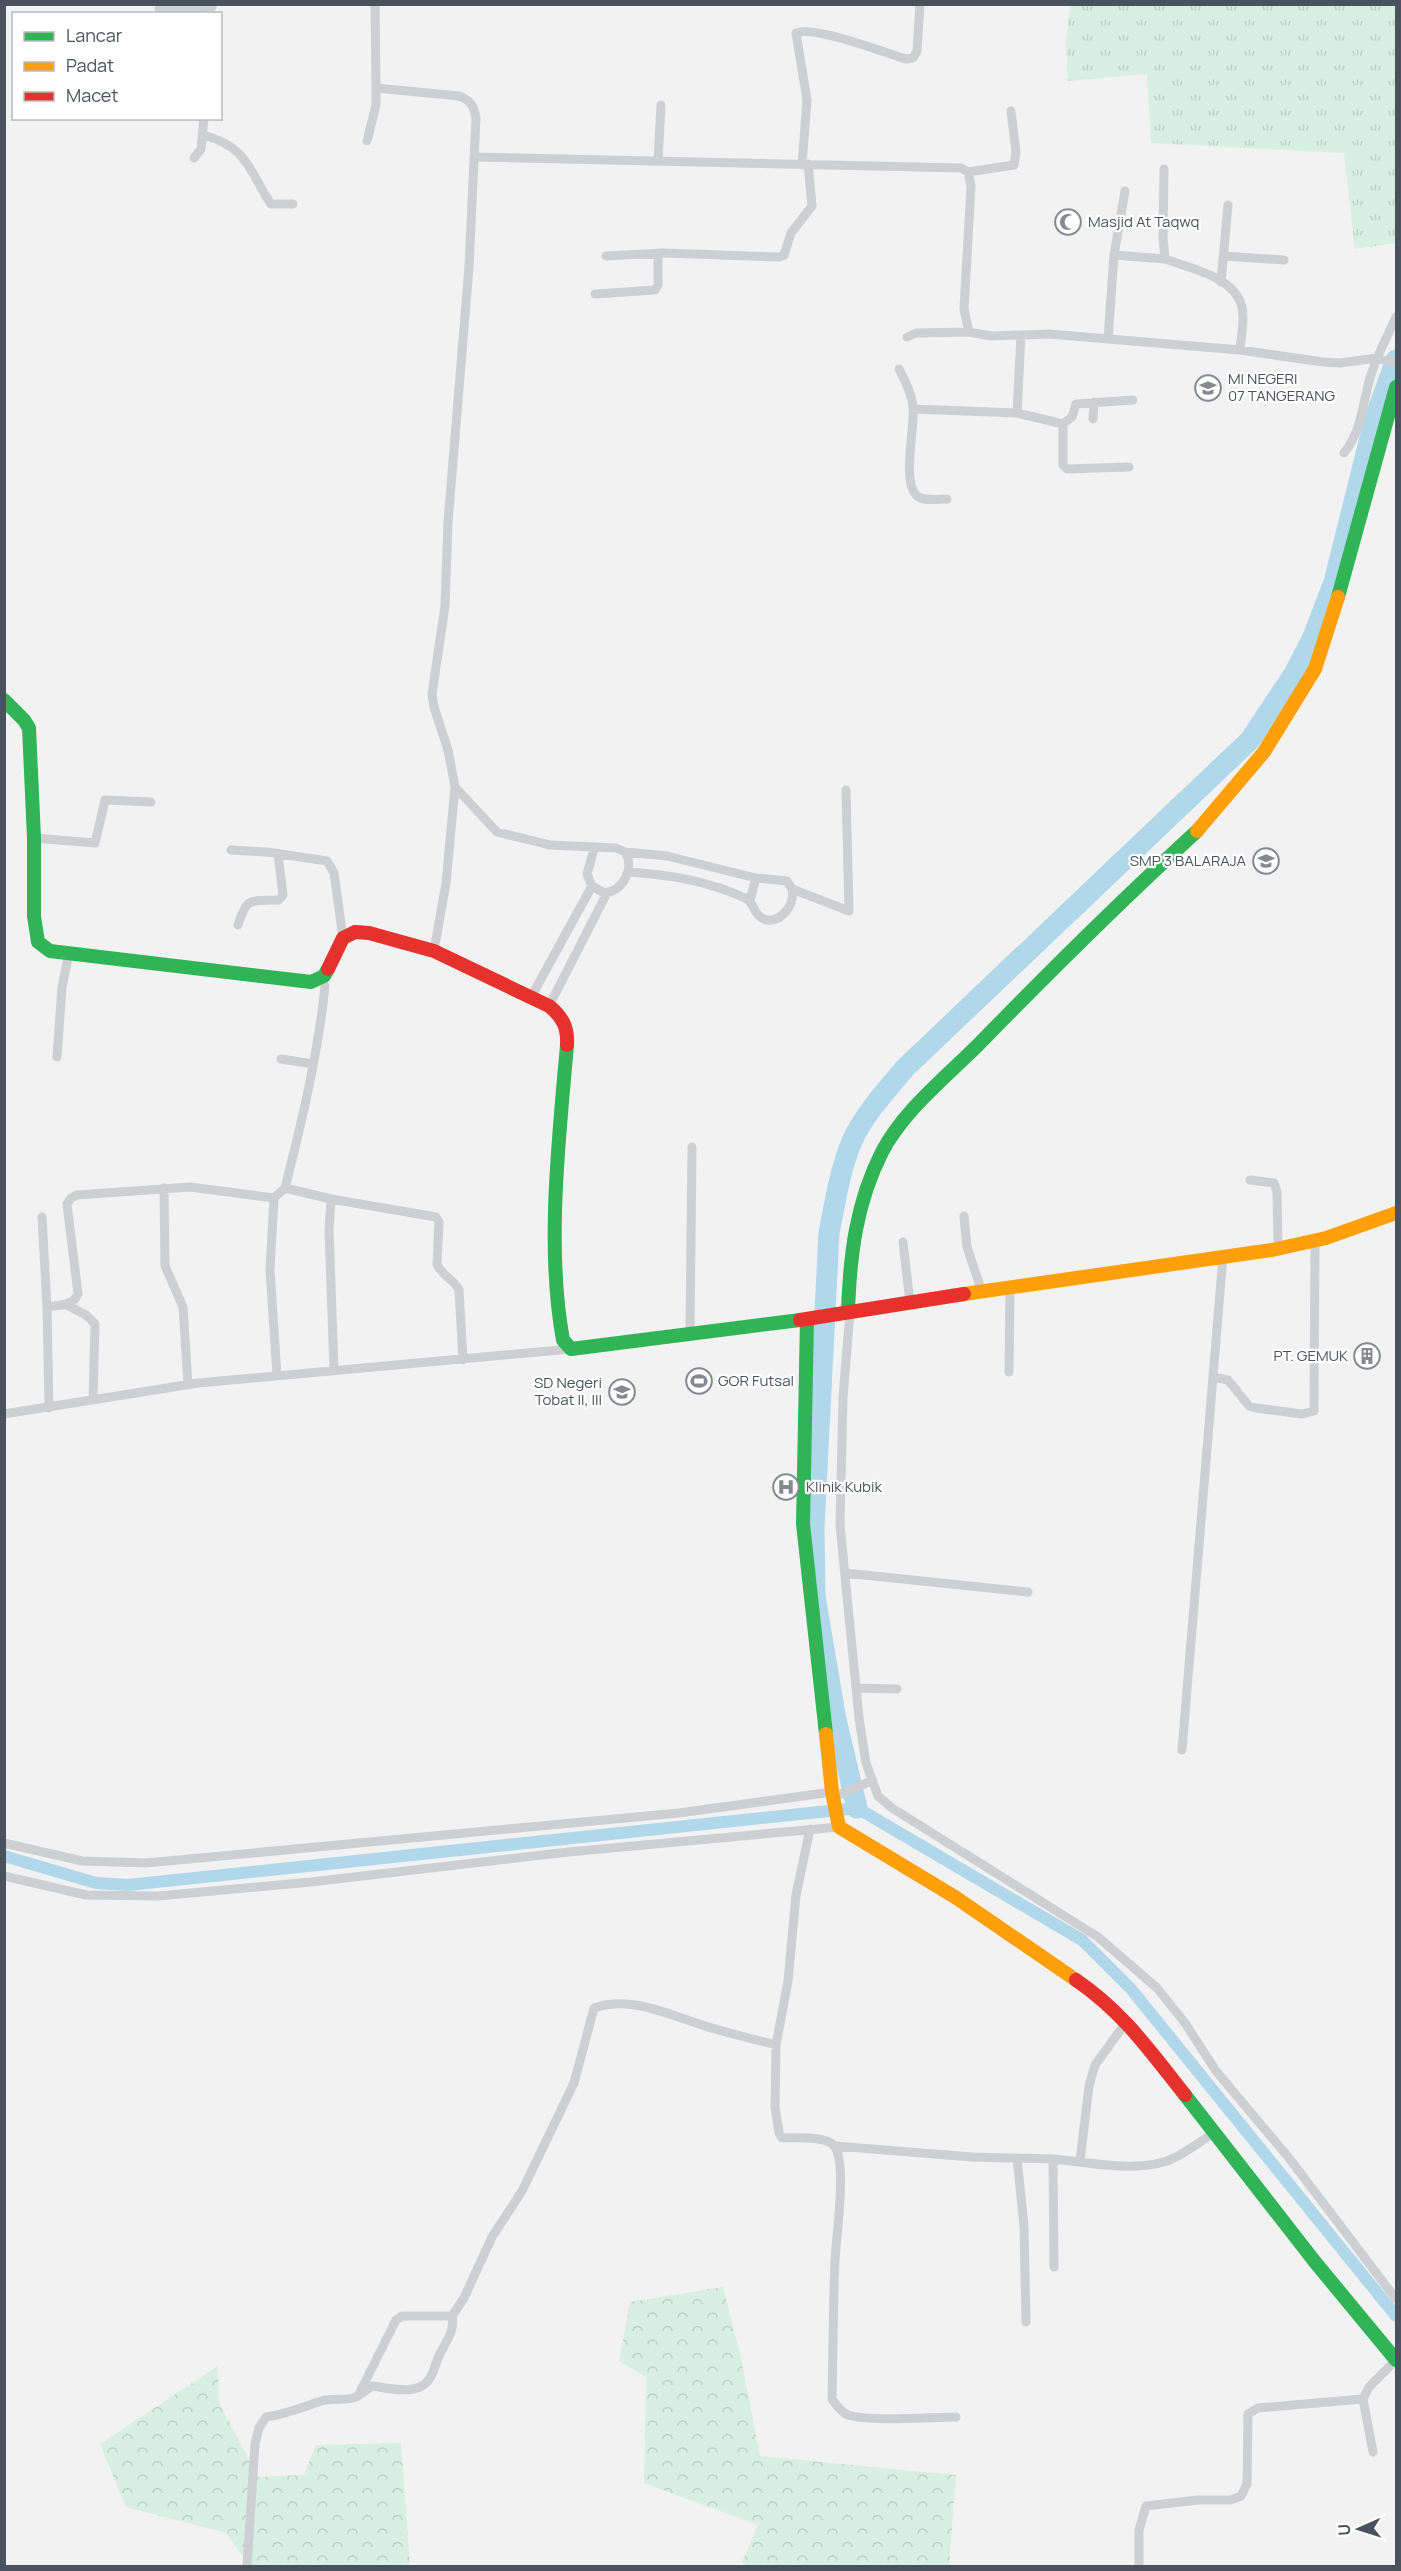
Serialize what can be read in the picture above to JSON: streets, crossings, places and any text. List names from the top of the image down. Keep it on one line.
{"places":{"mosque":["Masjid At Taqwq"],"school or university":["MI NEGERI 07 TANGERANG","SMP 3 BALARAJA","SD Negeri Tobat II, III"],"building":["PT. GEMUK"],"sports":["GOR Futsal"],"hospital":["Klinik Kubik"]},"legend":["Lancar","Padat","Macet"],"north":"left"}
